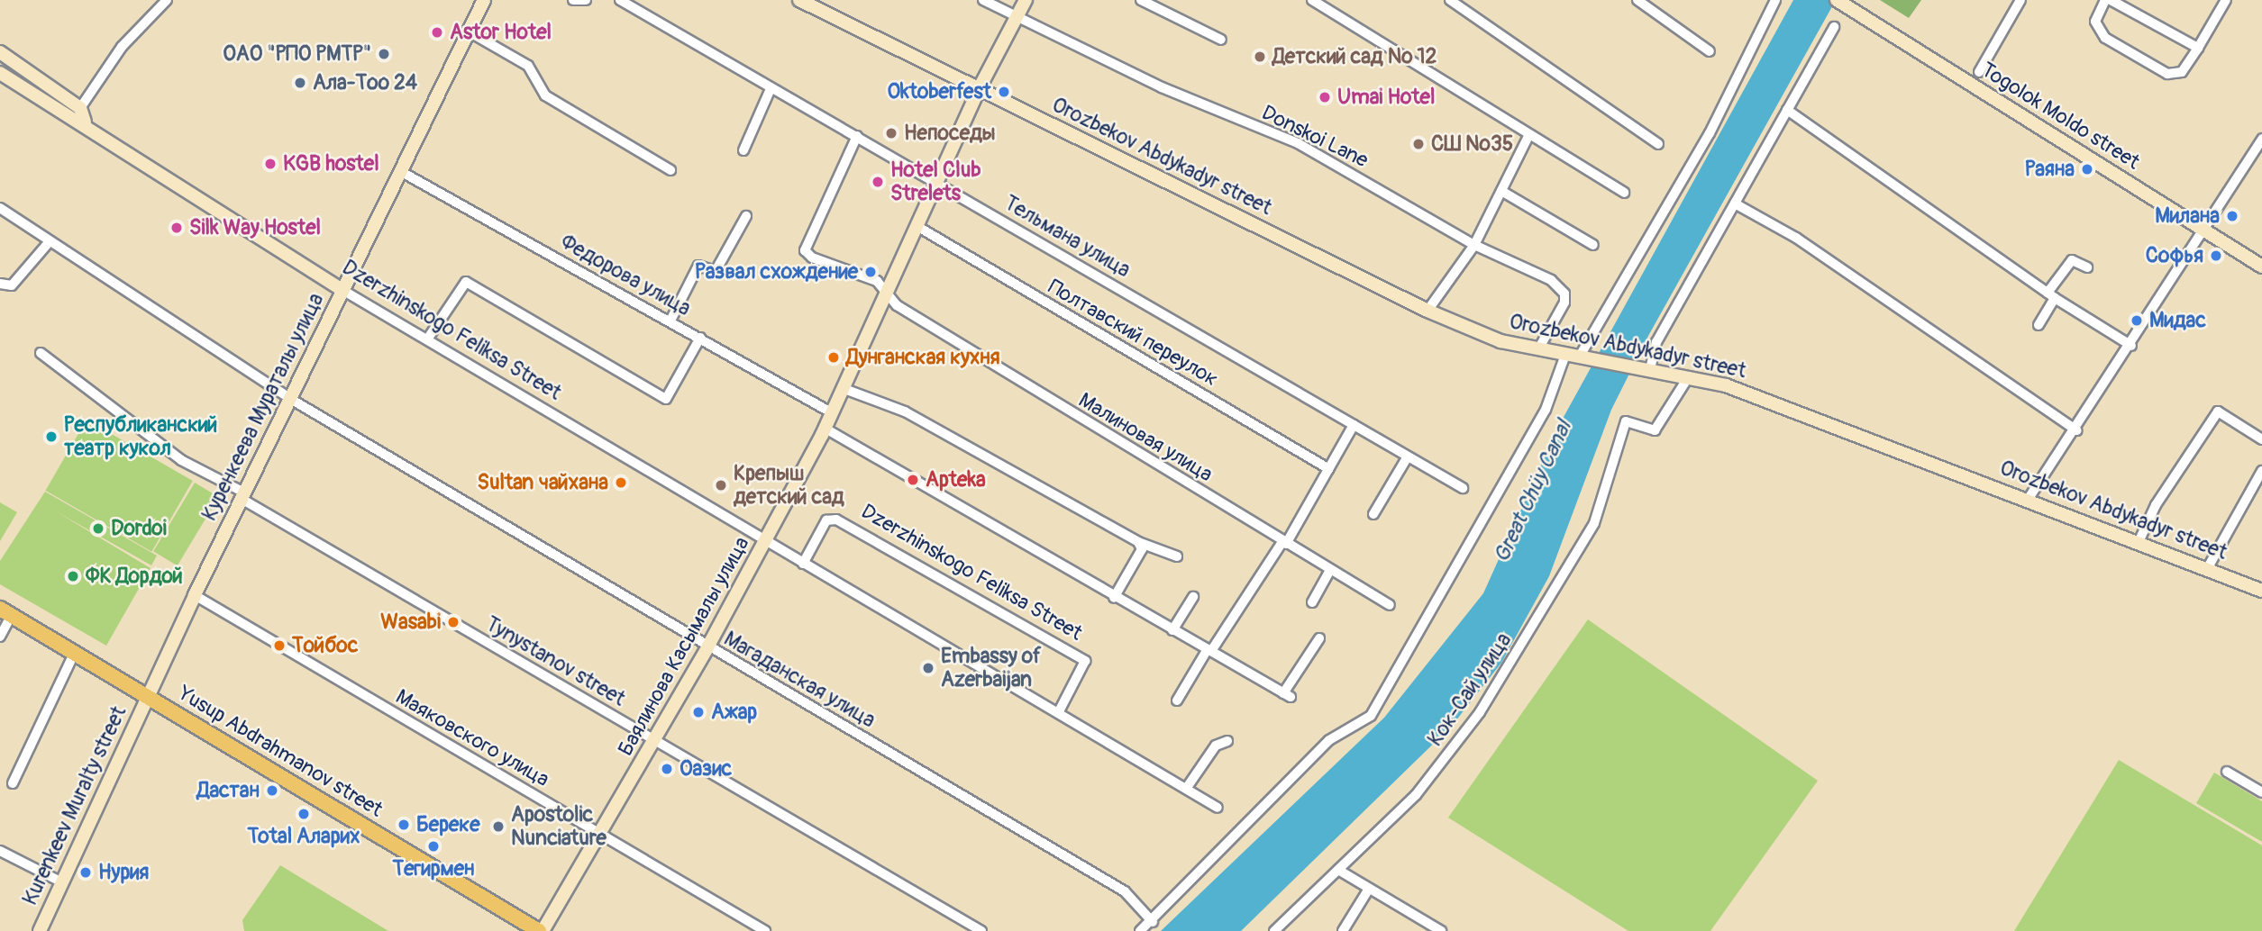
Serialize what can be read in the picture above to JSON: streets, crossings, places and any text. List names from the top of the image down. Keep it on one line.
{"streets":{"main road":["Yusup Abdrahmanov street"],"street":["Togolok Moldo street","Donskoi Lane","Orozbekov Abdykadyr street","Тельмана улица","Федорова улица","Dzerzhinskogo Feliksa Street","Полтавский переулок","Куренкеева Мураталы улица","Малиновая улица","Баялинова Касымалы улица","Tynystanov street","Магаданская улица","Кок-Сай улица","Маяковского улица","Kurenkeev Muralty street"]},"crossings":[["Donskoi Lane","Orozbekov Abdykadyr street"],["Donskoi Lane","Баялинова Касымалы улица"],["Orozbekov Abdykadyr street","Баялинова Касымалы улица"],["Orozbekov Abdykadyr street","Кок-Сай улица"],["Тельмана улица","Малиновая улица"],["Тельмана улица","Баялинова Касымалы улица"],["Федорова улица","Куренкеева Мураталы улица"],["Федорова улица","Баялинова Касымалы улица"],["Dzerzhinskogo Feliksa Street","Куренкеева Мураталы улица"],["Dzerzhinskogo Feliksa Street","Баялинова Касымалы улица"],["Полтавский переулок","Баялинова Касымалы улица"],["Куренкеева Мураталы улица","Tynystanov street"],["Куренкеева Мураталы улица","Магаданская улица"],["Куренкеева Мураталы улица","Маяковского улица"],["Куренкеева Мураталы улица","Yusup Abdrahmanov street"],["Куренкеева Мураталы улица","Kurenkeev Muralty street"],["Малиновая улица","Баялинова Касымалы улица"],["Баялинова Касымалы улица","Tynystanov street"],["Баялинова Касымалы улица","Магаданская улица"],["Баялинова Касымалы улица","Маяковского улица"],["Баялинова Касымалы улица","Yusup Abdrahmanov street"],["Yusup Abdrahmanov street","Kurenkeev Muralty street"]],"water":["Great Chüy Canal"],"places":["Astor Hotel","ОАО \"РПО РМТР\"","Детский сад № 12","Ала-Тоо 24","Oktoberfest","Umai Hotel","Непоседы","СШ №35","KGB hostel","Раяна","Hotel Club Strelets","Милана","Silk Way Hostel","Софья","Развал схождение","Мидас","Дунганская кухня","Республиканский театр кукол","Apteka","Sultan чайхана","Крепыш детский сад","Dordoi","ФК Дордой","Wasabi","Тойбос","Embassy of Azerbaijan","Ажар","Оазис","Дастан","Total Аларих","Береке","Apostolic Nunciature","Тегирмен","Нурия"]}
